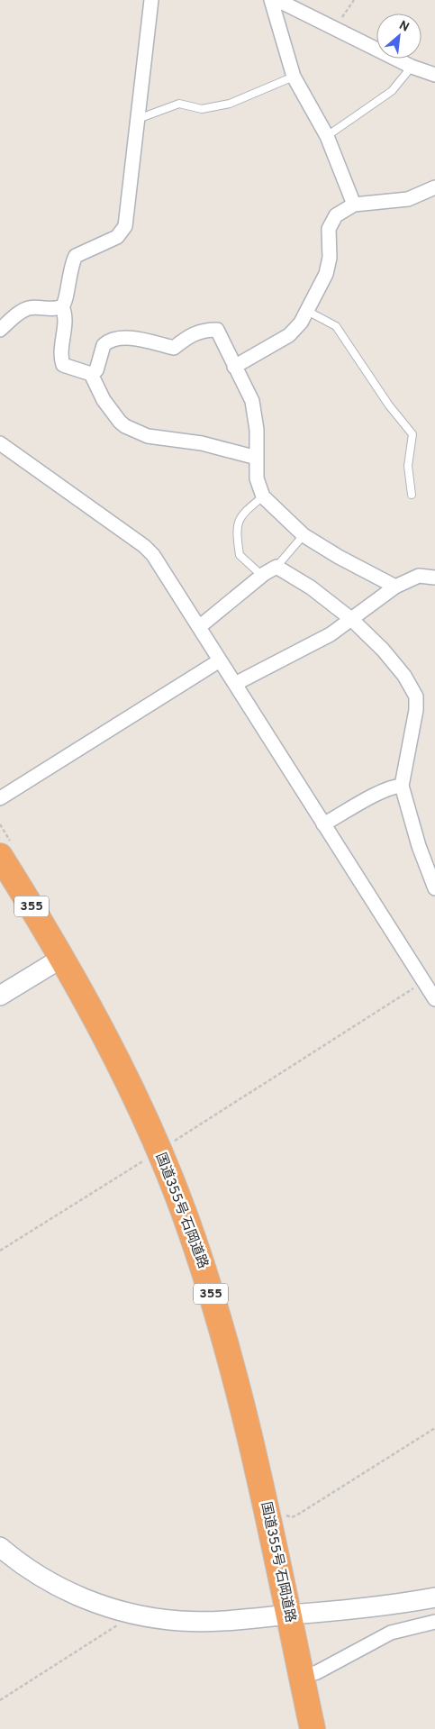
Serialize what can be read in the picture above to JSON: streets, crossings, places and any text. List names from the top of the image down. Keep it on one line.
{"streets":{"highway":["355","国道355号 石岡道路"]},"north":"top right"}
